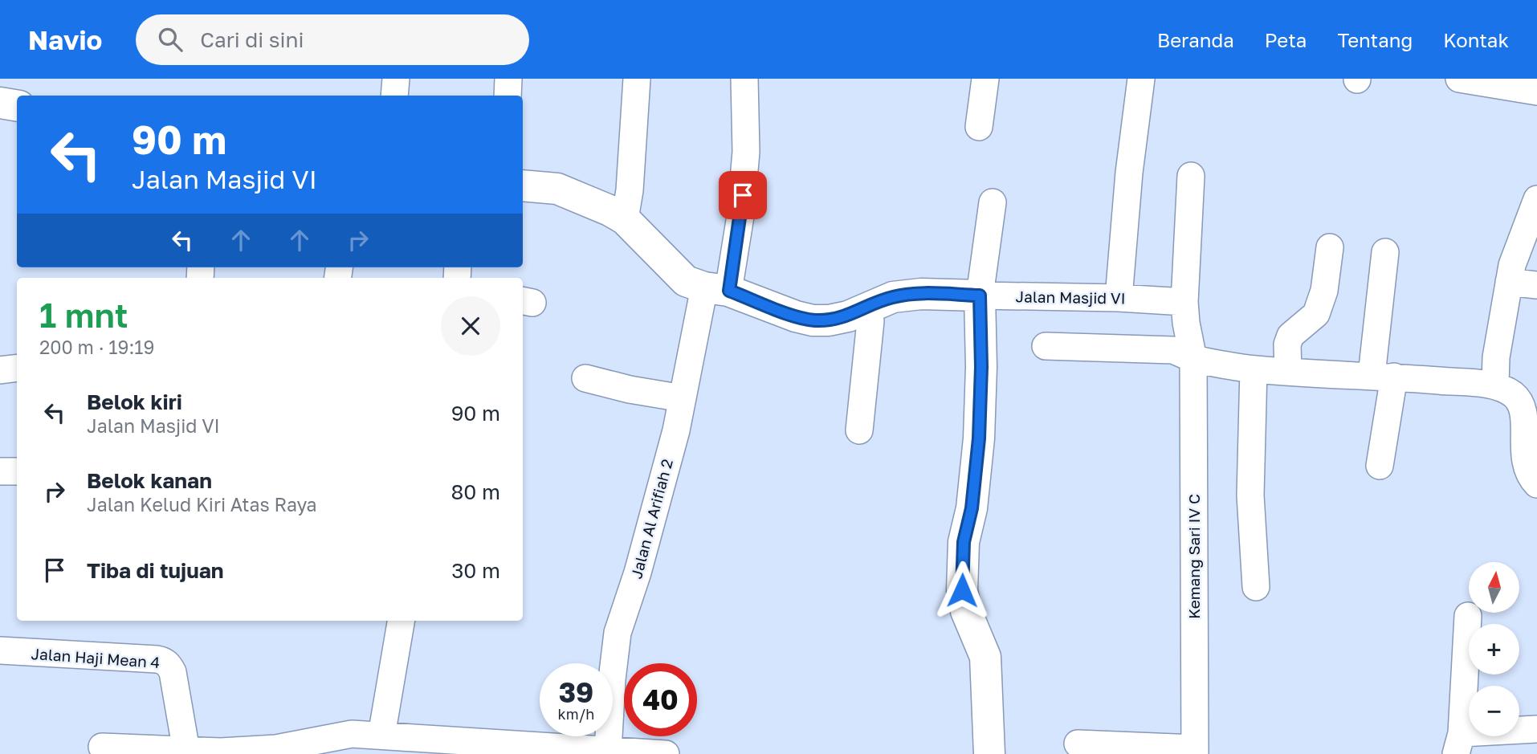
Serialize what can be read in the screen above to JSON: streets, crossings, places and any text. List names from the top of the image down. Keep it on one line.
{"streets":{"street":["Jalan Masjid VI","Jalan Al Arifiah 2","Kemang Sari IV C","Jalan Haji Mean 4"]},"crossings":[["Jalan Masjid VI","Jalan Al Arifiah 2"]],"north":"top","page":{"header":"Navio","search":"Cari di sini","nav":["Beranda","Peta","Tentang","Kontak"],"turn":["90 m","Jalan Masjid VI"],"heading":["1 mnt","200 m · 19:19"],"list":[{"name":"Belok kiri","note":"Jalan Masjid VI","value":"90 m"},{"name":"Belok kanan","note":"Jalan Kelud Kiri Atas Raya","value":"80 m"},{"name":"Tiba di tujuan","value":"30 m"}],"map_buttons":["+","−"],"speed":"39 km/h","limit":"40"}}
